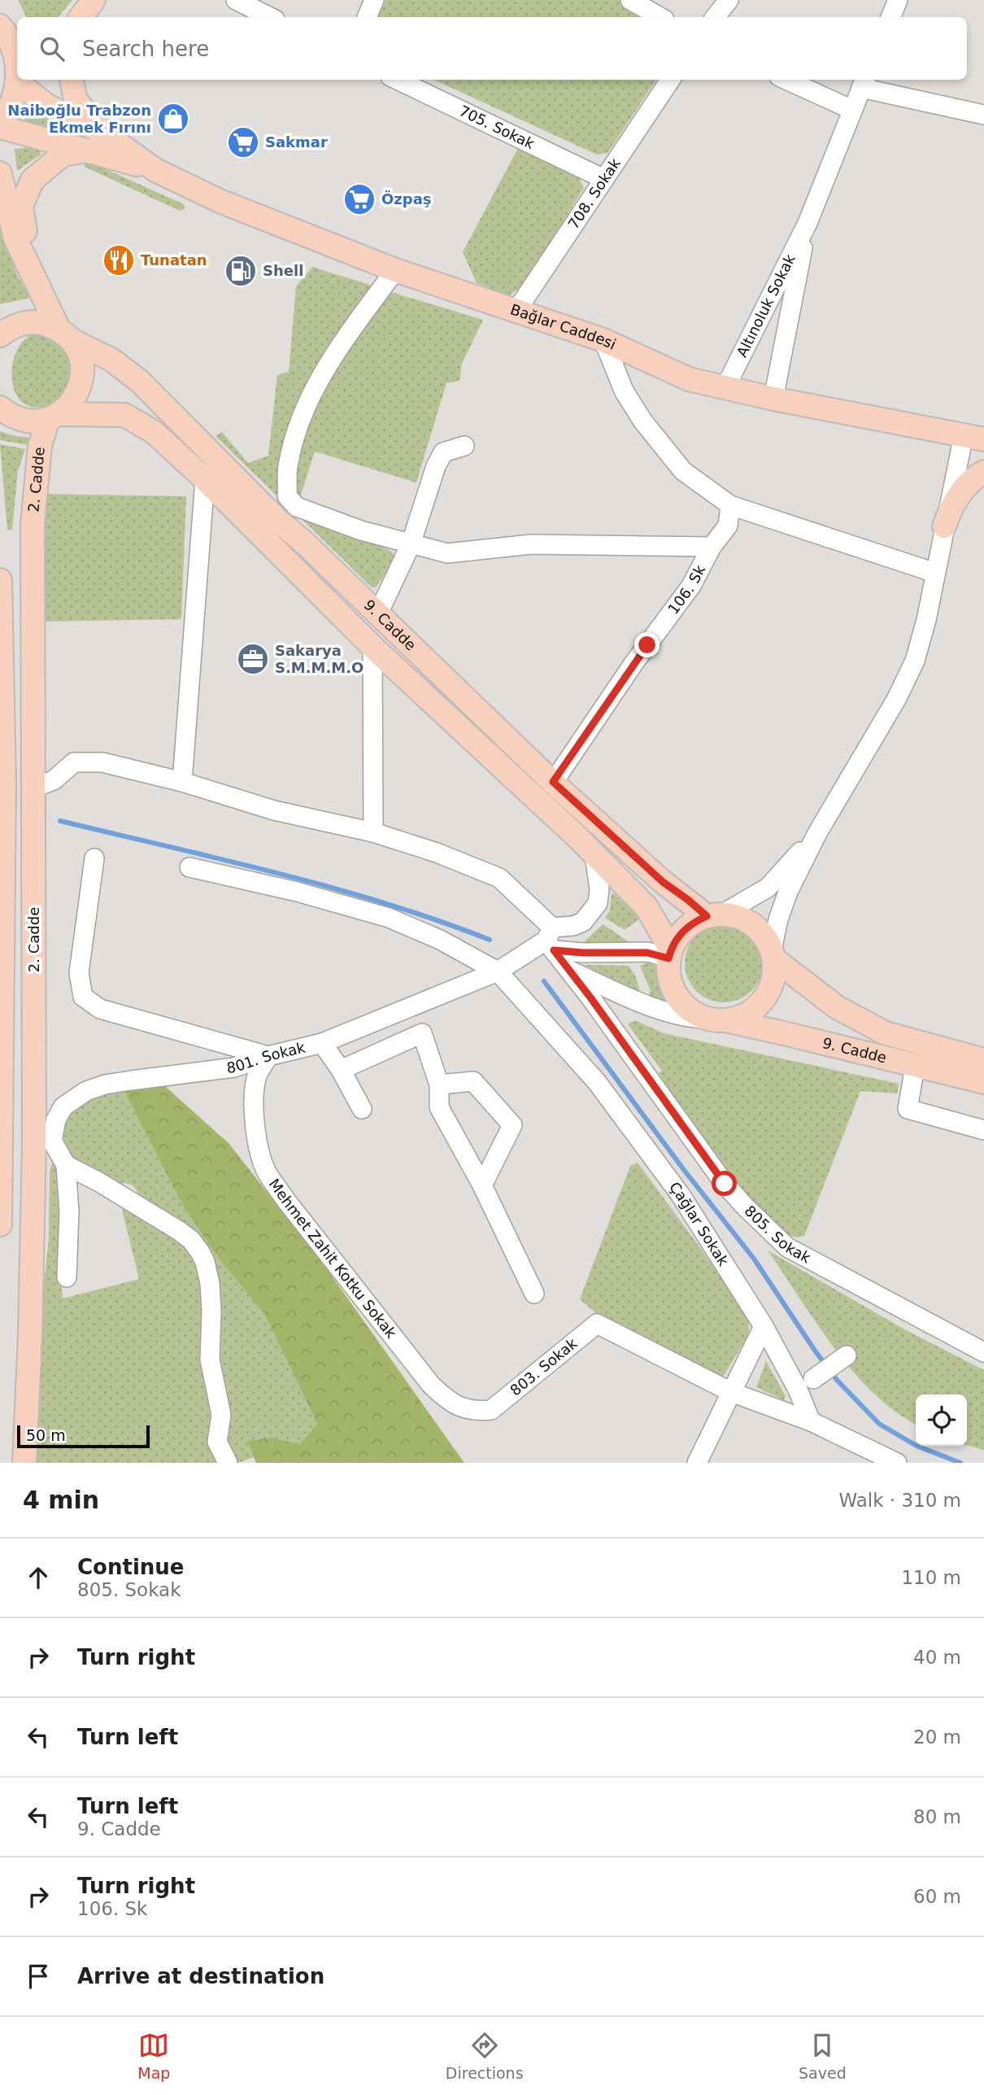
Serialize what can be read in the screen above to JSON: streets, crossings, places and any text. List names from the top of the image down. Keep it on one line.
{"streets":{"main road":["Bağlar Caddesi","2. Cadde","9. Cadde"],"street":["705. Sokak","708. Sokak","Altınoluk Sokak","106. Sk","801. Sokak","Çağlar Sokak","805. Sokak","Mehmet Zahit Kotku Sokak","803. Sokak"]},"crossings":[["705. Sokak","708. Sokak"],["708. Sokak","Bağlar Caddesi"],["Altınoluk Sokak","Bağlar Caddesi"],["2. Cadde","9. Cadde"],["2. Cadde","801. Sokak"],["2. Cadde","805. Sokak"],["106. Sk","9. Cadde"],["801. Sokak","Çağlar Sokak"],["801. Sokak","805. Sokak"],["801. Sokak","Mehmet Zahit Kotku Sokak"],["Mehmet Zahit Kotku Sokak","803. Sokak"]],"places":{"shop":["Naiboğlu Trabzon Ekmek Fırını"],"supermarket":["Sakmar","Özpaş"],"restaurant":["Tunatan"],"fuel station":["Shell"],"office":["Sakarya S.M.M.M.O"]},"scale_bar":"50 m","page":{"search":"Search here","scale":"50 m","heading":["4 min","Walk · 310 m"],"list":[["Continue","805. Sokak","110 m"],["Turn right","40 m"],["Turn left","20 m"],["Turn left","9. Cadde","80 m"],["Turn right","106. Sk","60 m"],"Arrive at destination"],"nav":["Map","Directions","Saved"]}}
